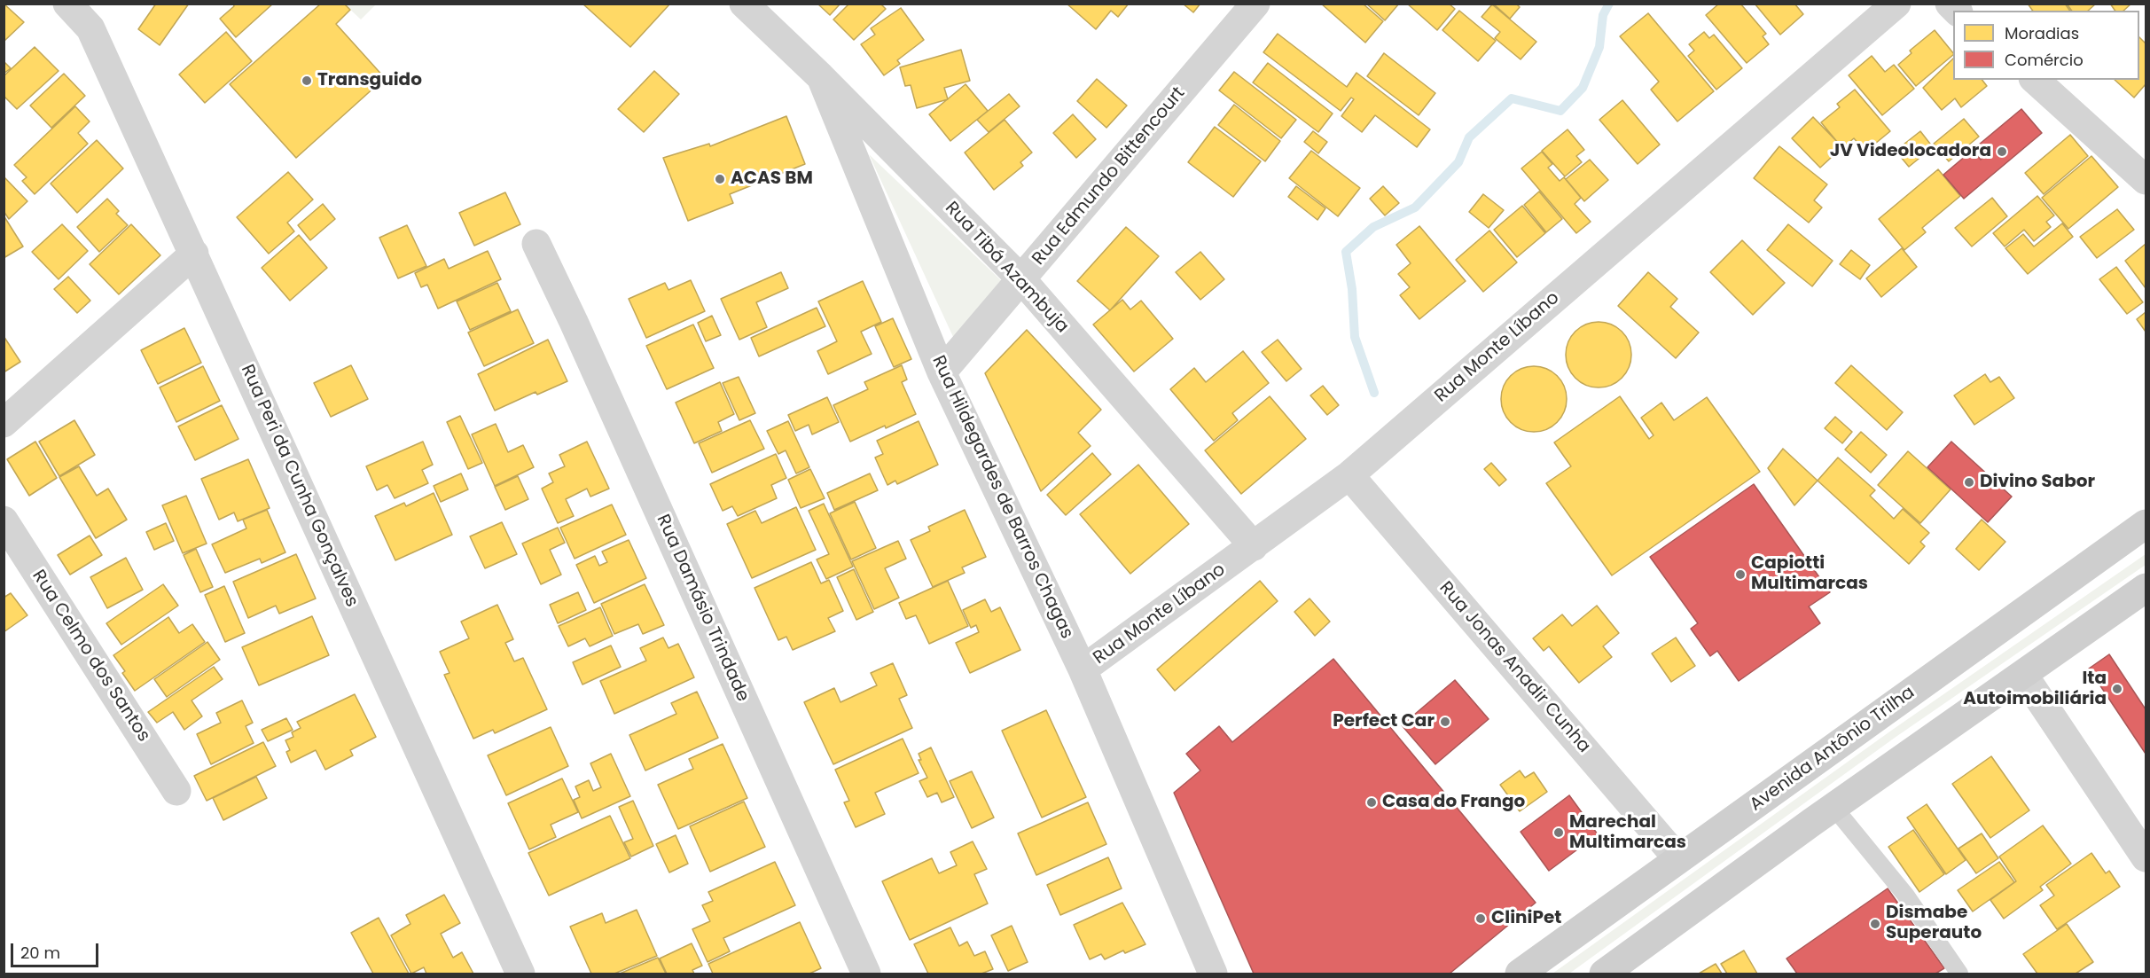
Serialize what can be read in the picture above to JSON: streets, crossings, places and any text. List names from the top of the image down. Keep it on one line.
{"streets":{"main road":["Avenida Antônio Trilha"],"street":["Rua Edmundo Bittencourt","Rua Tibá Azambuja","Rua Monte Líbano","Rua Peri da Cunha Gonçalves","Rua Hildegardes de Barros Chagas","Rua Damásio Trindade","Rua Celmo dos Santos","Rua Jonas Anadir Cunha"]},"crossings":[["Rua Edmundo Bittencourt","Rua Tibá Azambuja"],["Rua Edmundo Bittencourt","Rua Hildegardes de Barros Chagas"],["Rua Tibá Azambuja","Rua Monte Líbano"],["Rua Tibá Azambuja","Rua Hildegardes de Barros Chagas"],["Rua Monte Líbano","Rua Hildegardes de Barros Chagas"],["Rua Monte Líbano","Rua Jonas Anadir Cunha"],["Rua Jonas Anadir Cunha","Avenida Antônio Trilha"]],"places":["Transguido","JV Videolocadora","ACAS BM","Divino Sabor","Capiotti Multimarcas","Ita Autoimobiliária","Perfect Car","Casa do Frango","Marechal Multimarcas","CliniPet","Dismabe Superauto"],"legend":["Moradias","Comércio"],"scale_bar":"20 m"}
